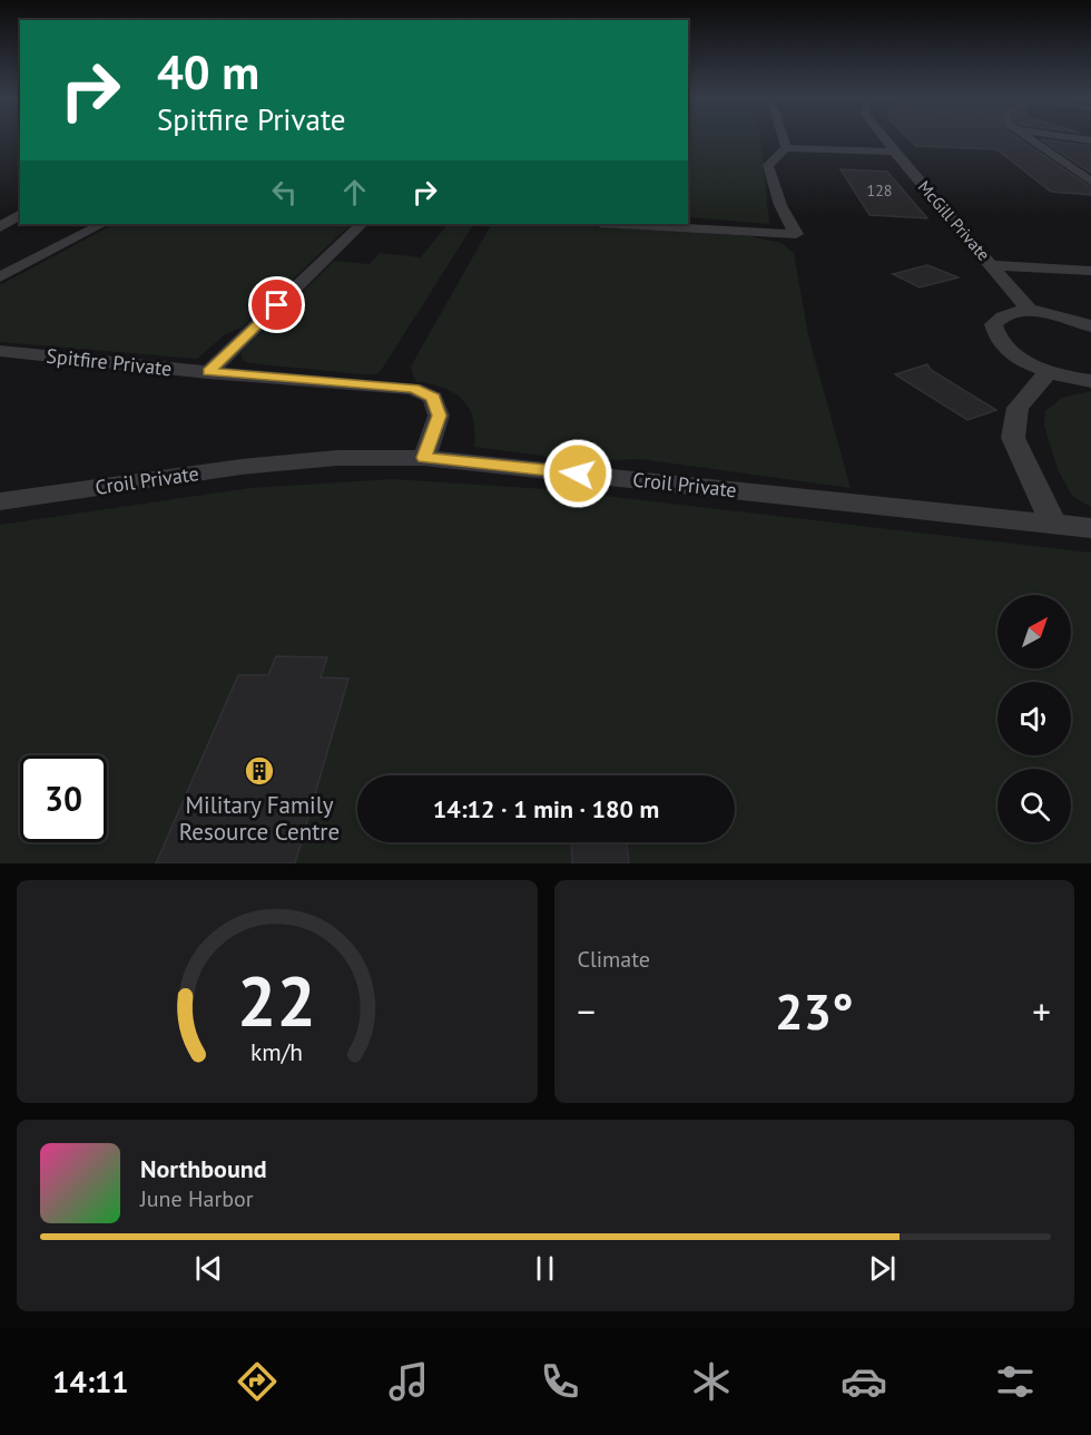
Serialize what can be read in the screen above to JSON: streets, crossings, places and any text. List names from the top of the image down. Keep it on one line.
{"streets":{"street":["McGill Private","Spitfire Private","Croil Private"]},"crossings":[["Spitfire Private","Croil Private"]],"places":{"building":["Military Family Resource Centre"]},"house_numbers":["128"],"north":"top right","page":{"turn":["40 m","Spitfire Private"],"limit":"30","trip":"14:12 · 1 min · 180 m","tile":"Climate","heat":["−","23°","+"],"song":["Northbound","June Harbor"],"tabs":"14:11","gauge":["22","km/h"]}}
